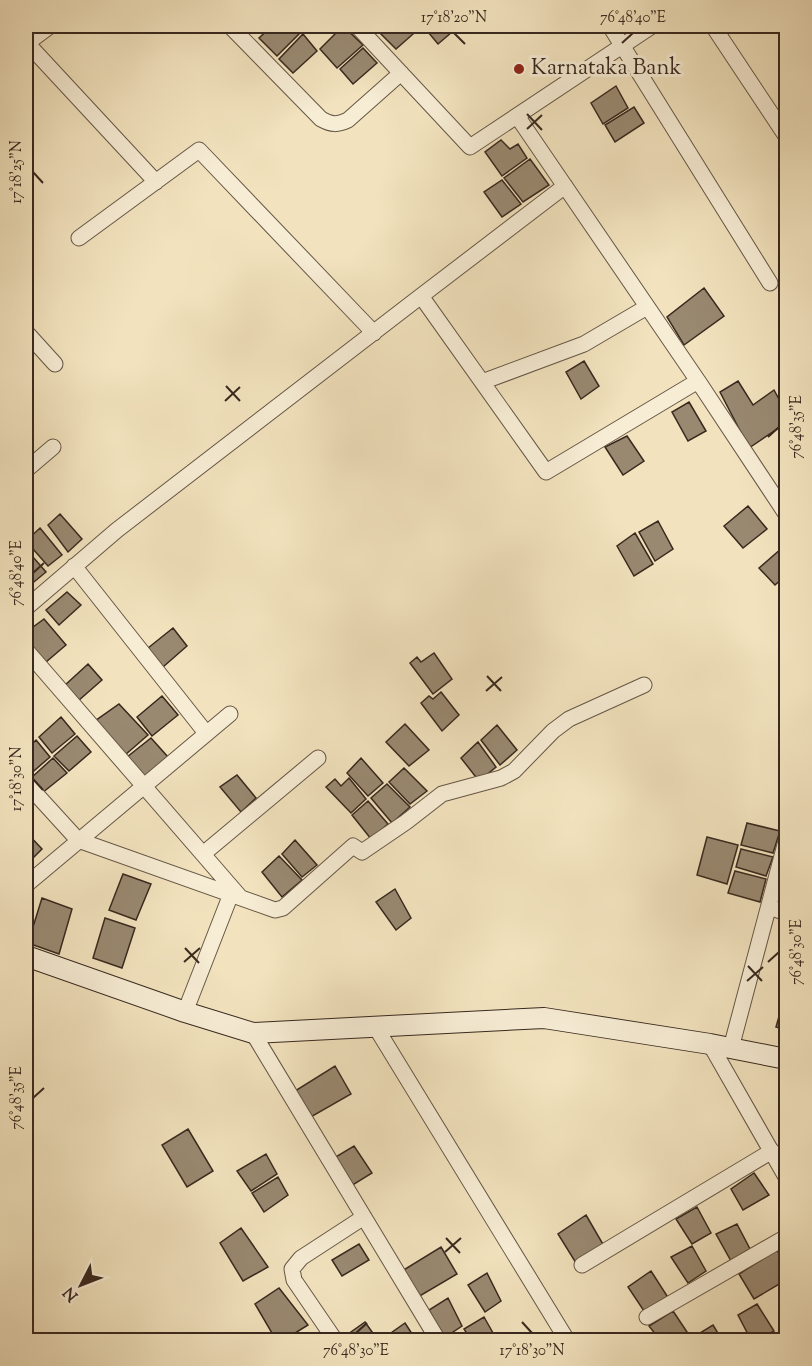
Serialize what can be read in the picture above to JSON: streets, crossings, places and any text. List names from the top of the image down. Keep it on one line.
{"places":["Karnataka Bank"],"north":"bottom left","coordinates":["17°18'20\"N","76°48'40\"E","17°18'25\"N","76°48'35\"E","17°18'30\"N","76°48'30\"E"]}
